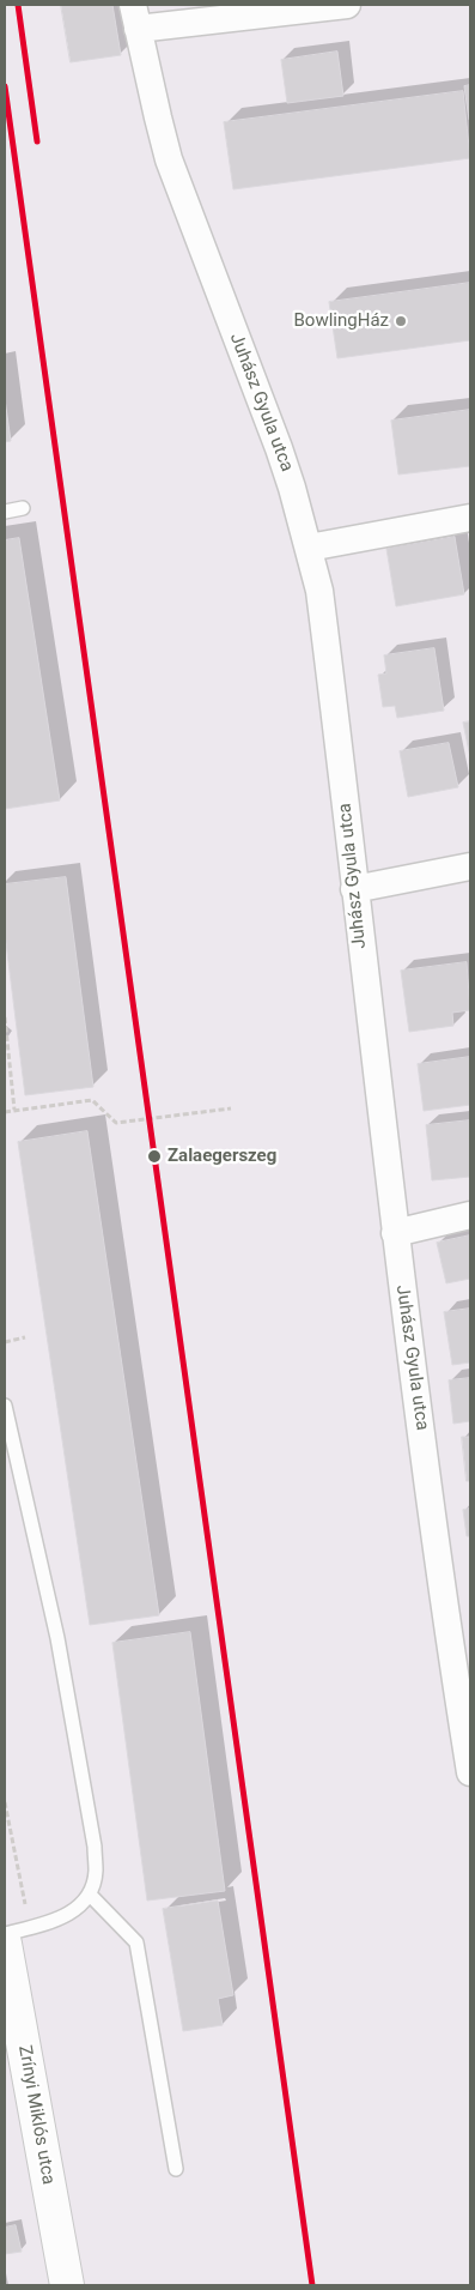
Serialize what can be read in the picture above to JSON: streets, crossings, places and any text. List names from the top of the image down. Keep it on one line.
{"streets":{"main road":["Zrínyi Miklós utca"],"street":["Juhász Gyula utca"]},"places":["BowlingHáz","Zalaegerszeg"]}
